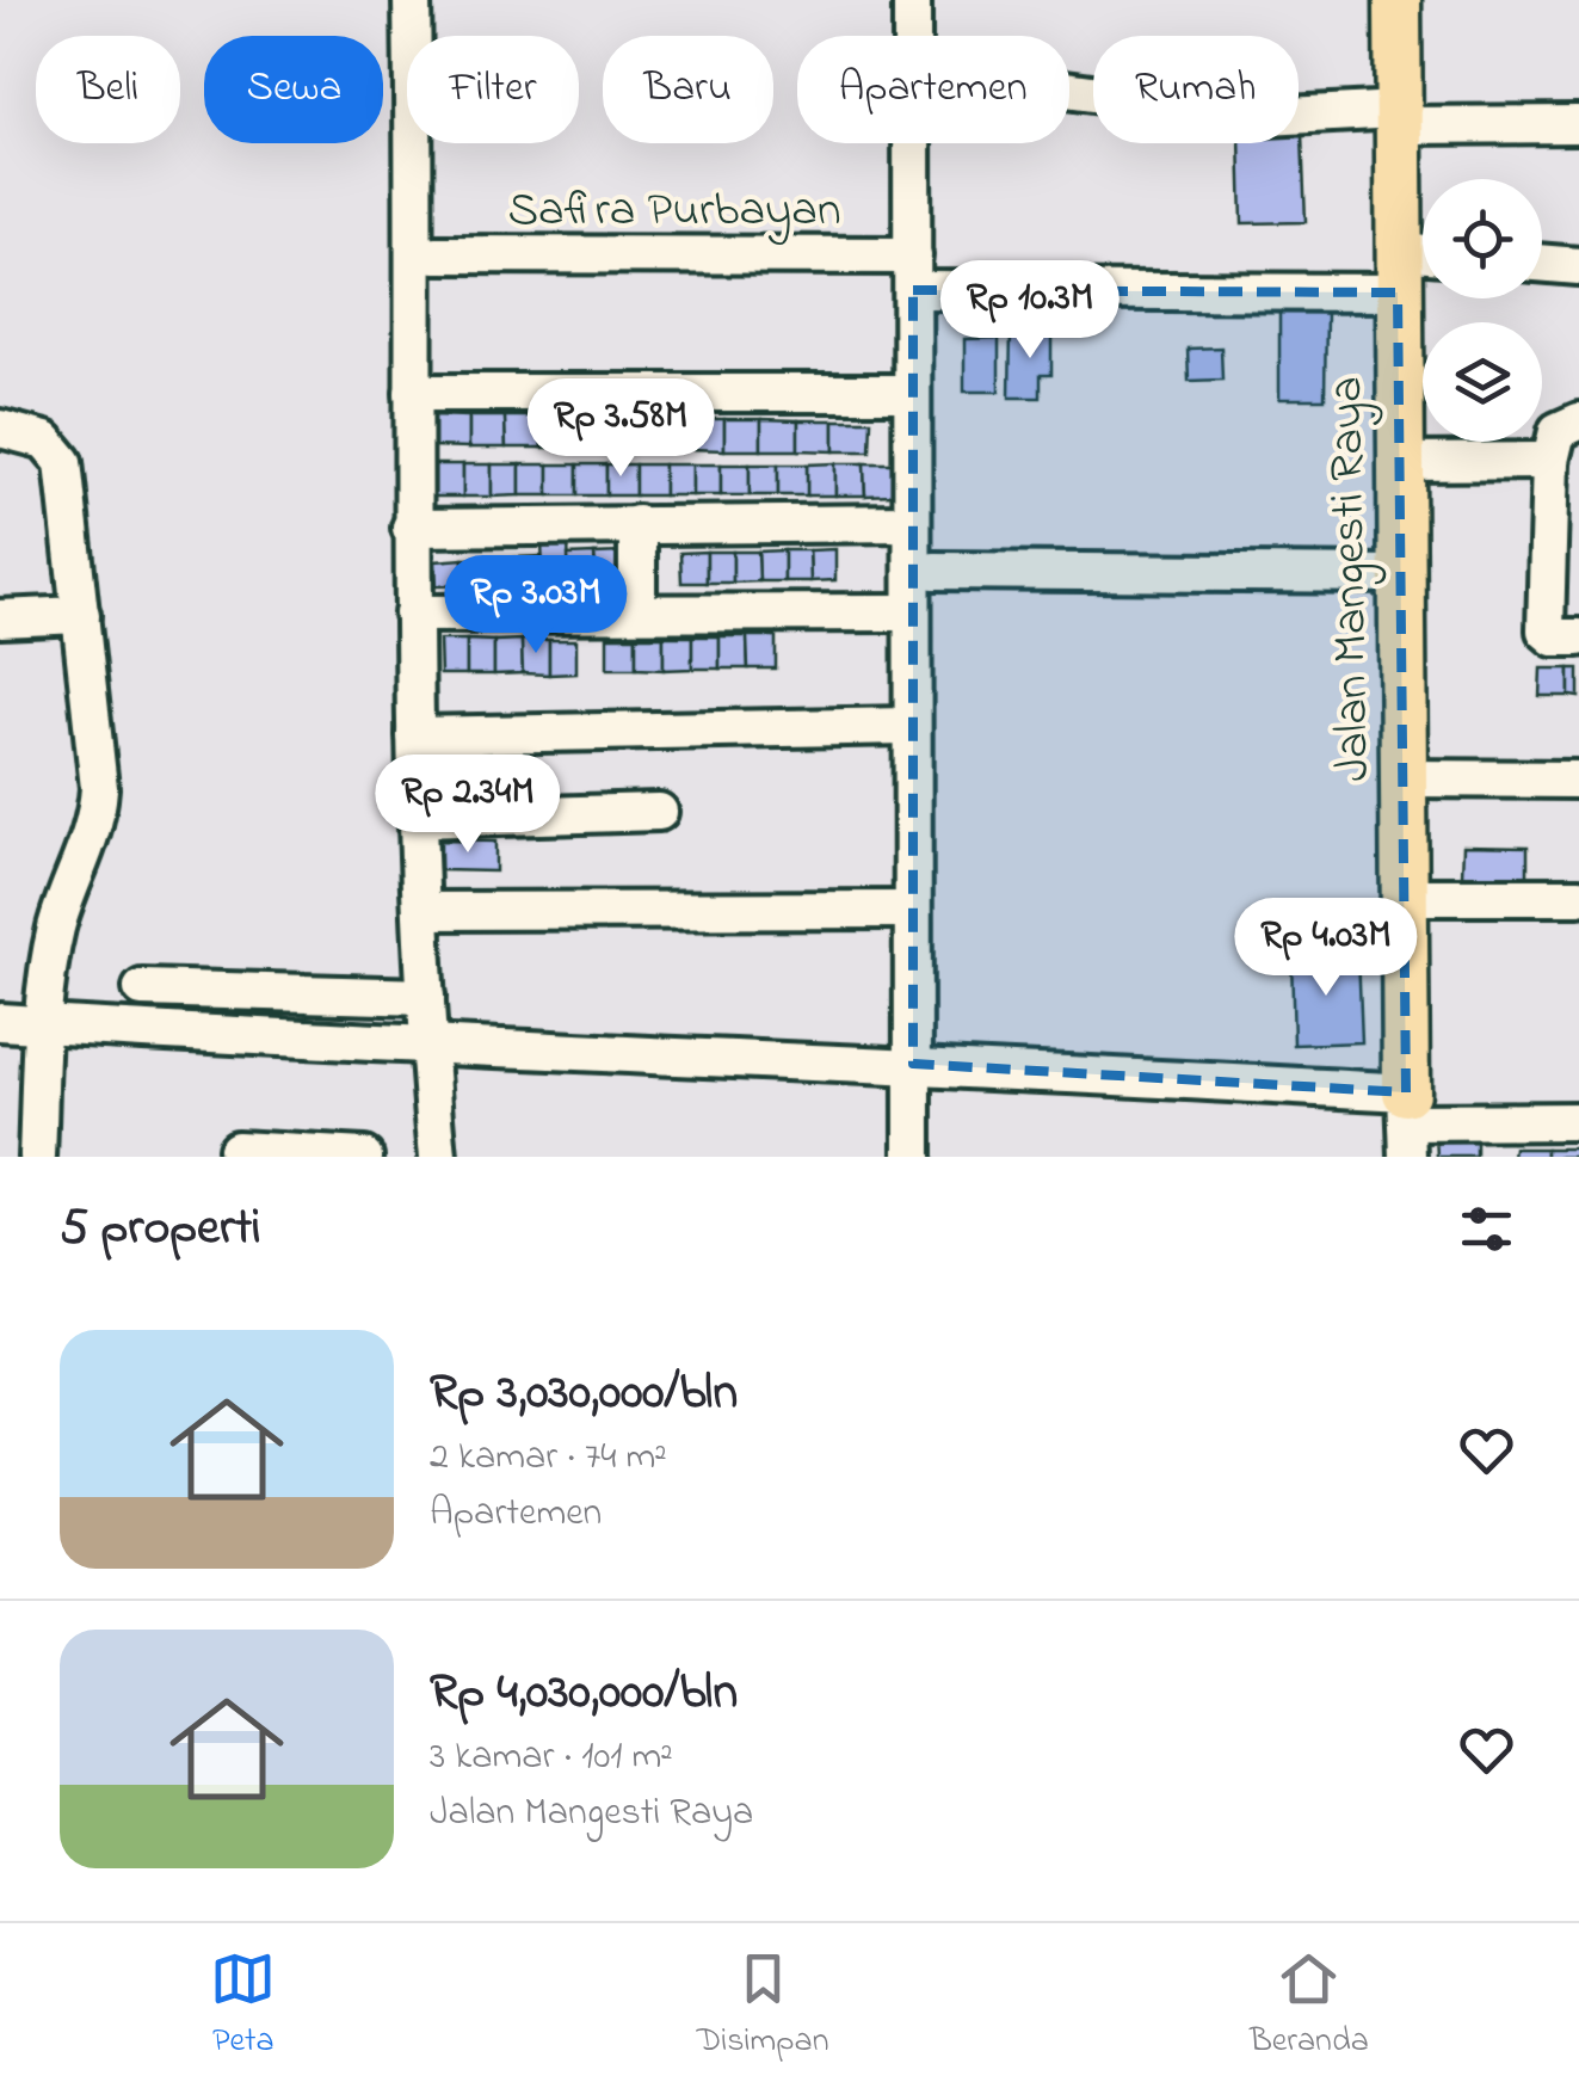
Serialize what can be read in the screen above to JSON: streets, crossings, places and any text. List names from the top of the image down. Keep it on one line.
{"streets":{"main road":["Jalan Mangesti Raya"],"street":["Safira Purbayan"]},"crossings":[["Safira Purbayan","Jalan Mangesti Raya"]],"page":{"chip":["Beli","Sewa","Filter","Baru","Apartemen","Rumah"],"price":["Rp 10.3M","Rp 3.58M","Rp 3.03M","Rp 2.34M","Rp 4.03M"],"heading":"5 properti","list":[{"name":"Rp 3,030,000/bln","note":"2 kamar · 74 m² · Apartemen"},{"name":"Rp 4,030,000/bln","note":"3 kamar · 101 m² · Jalan Mangesti Raya"}],"tabs":["Peta","Disimpan","Beranda"]}}
